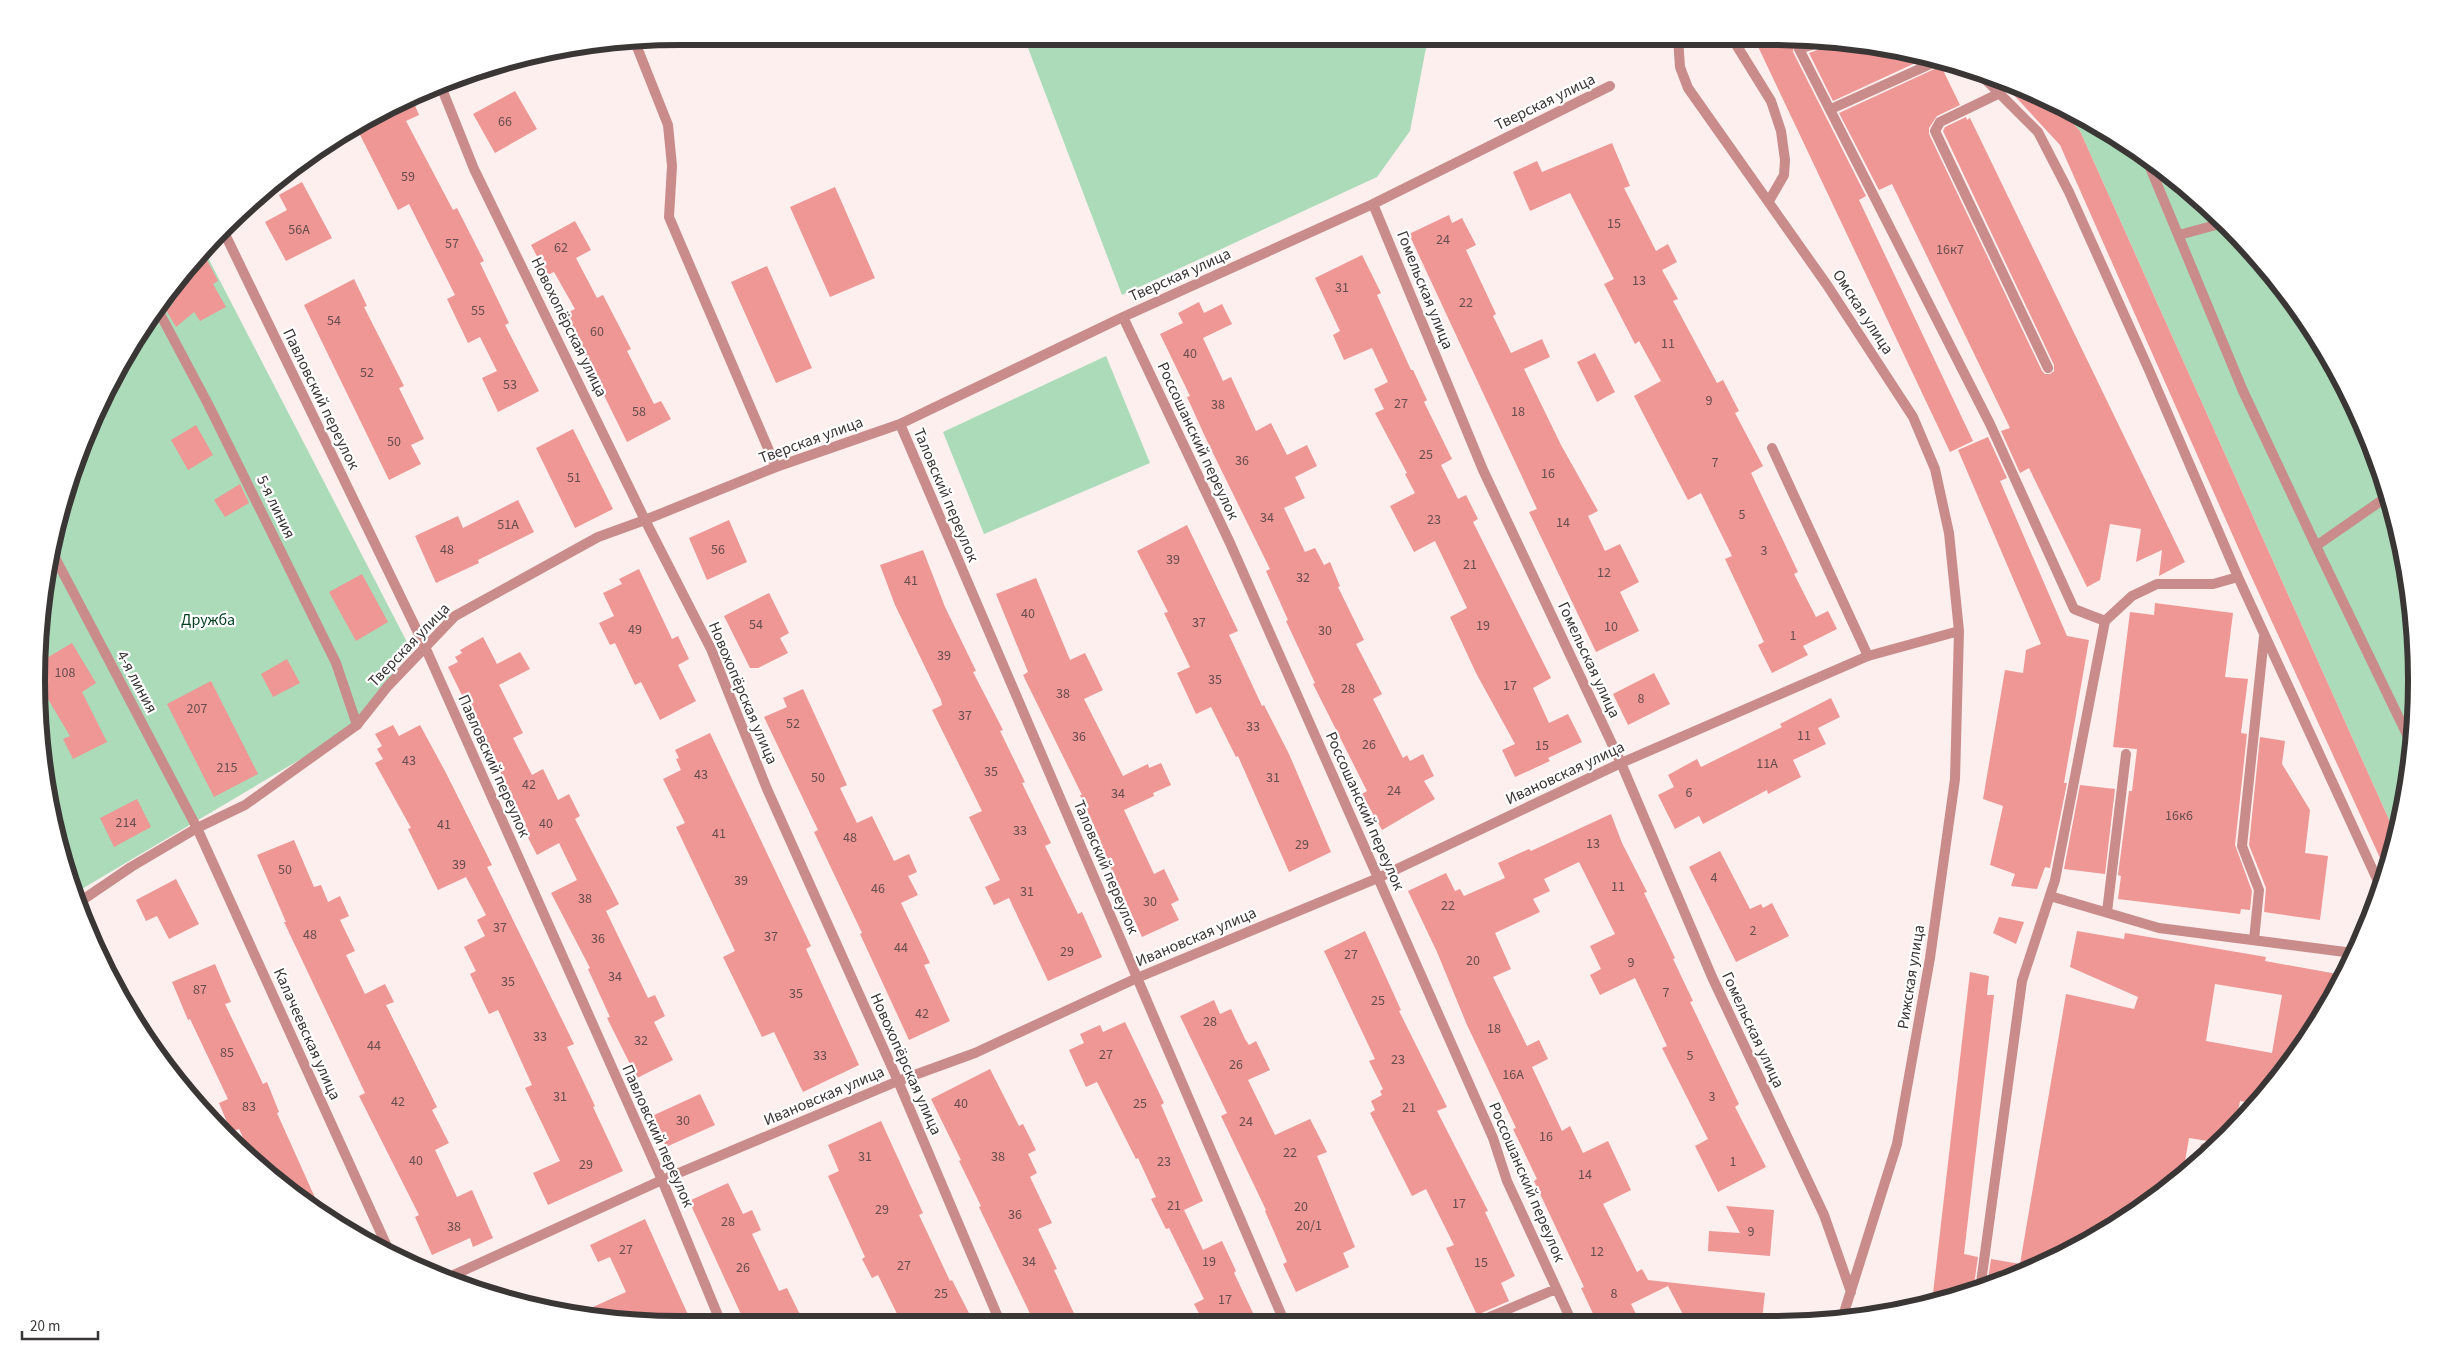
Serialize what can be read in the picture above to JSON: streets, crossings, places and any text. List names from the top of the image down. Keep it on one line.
{"streets":{"street":["Тверская улица","Гомельская улица","Омская улица","Новохопёрская улица","Павловский переулок","Россошанский переулок","Таловский переулок","5-я линия","4-я линия","Ивановская улица","Рижская улица","Калачеевская улица"]},"crossings":[["Тверская улица","Гомельская улица"],["Тверская улица","Новохопёрская улица"],["Тверская улица","Павловский переулок"],["Тверская улица","Россошанский переулок"],["Тверская улица","Таловский переулок"],["Тверская улица","5-я линия"],["Тверская улица","4-я линия"],["Тверская улица","Калачеевская улица"],["Гомельская улица","Ивановская улица"],["Гомельская улица","Рижская улица"],["Омская улица","Ивановская улица"],["Омская улица","Рижская улица"],["Новохопёрская улица","Ивановская улица"],["Павловский переулок","Ивановская улица"],["Россошанский переулок","Ивановская улица"],["Таловский переулок","Ивановская улица"],["4-я линия","Калачеевская улица"],["Ивановская улица","Рижская улица"]],"parks":["Дружба"],"house_numbers":["66","59","15","56А","24","57","62","16к7","13","31","22","55","54","60","11","40","52","53","9","27","38","58","18","50","25","36","7","16","51","5","34","23","14","51А","48","56","3","39","21","12","32","41","40","37","54","19","10","49","30","1","39","108","35","17","28","38","8","207","37","52","33","11","36","26","15","43","11А","215","35","43","50","31","42","24","6","34","16к6","214","40","41","33","41","48","13","29","39","50","4","39","11","46","31","38","30","22","37","2","48","37","36","44","29","27","20","9","34","35","87","7","35","25","42","28","18","33","32","44","85","27","33","5","23","26","16А","31","3","42","40","25","83","21","30","24","16","22","31","38","40","23","1","29","14","17","21","20","29","36","28","20/1","38","9","27","12","34","19","15","27","26","25","8","17"],"scale_bar":"20 m"}
